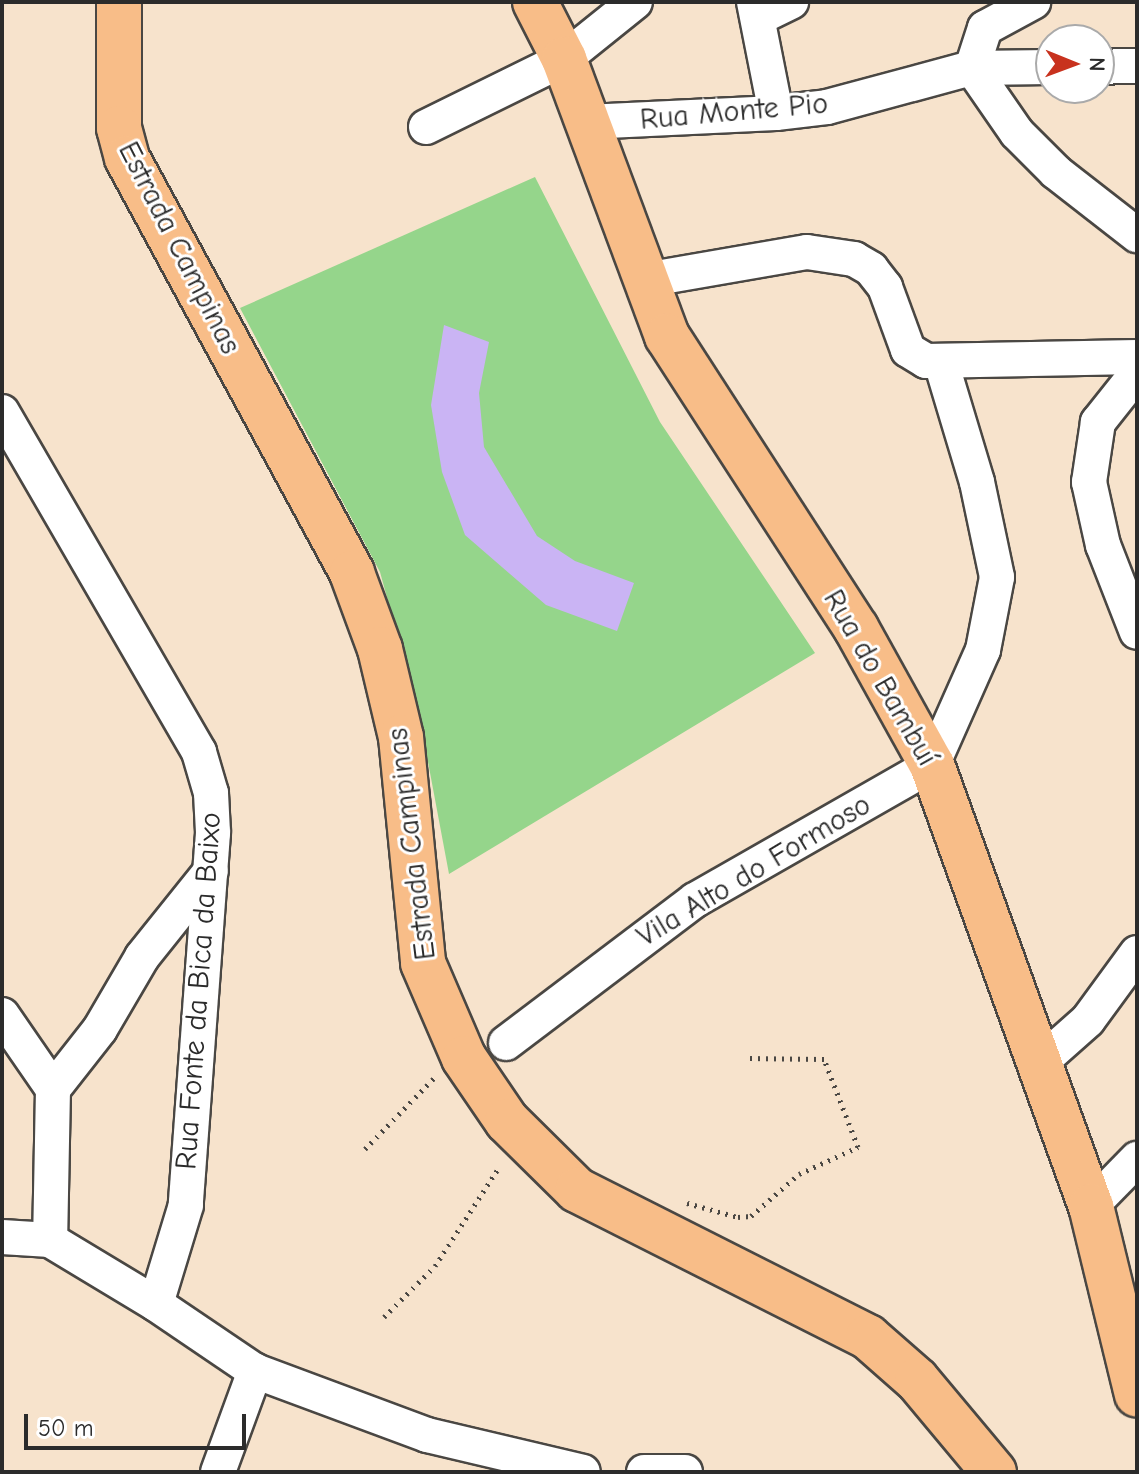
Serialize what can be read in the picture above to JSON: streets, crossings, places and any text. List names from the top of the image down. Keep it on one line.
{"streets":{"main road":["Estrada Campinas","Rua do Bambuí"],"street":["Rua Monte Pio","Vila Alto do Formoso","Rua Fonte da Bica da Baixo"]},"crossings":[["Rua Monte Pio","Rua do Bambuí"],["Rua do Bambuí","Vila Alto do Formoso"]],"scale_bar":"50 m","north":"right"}
